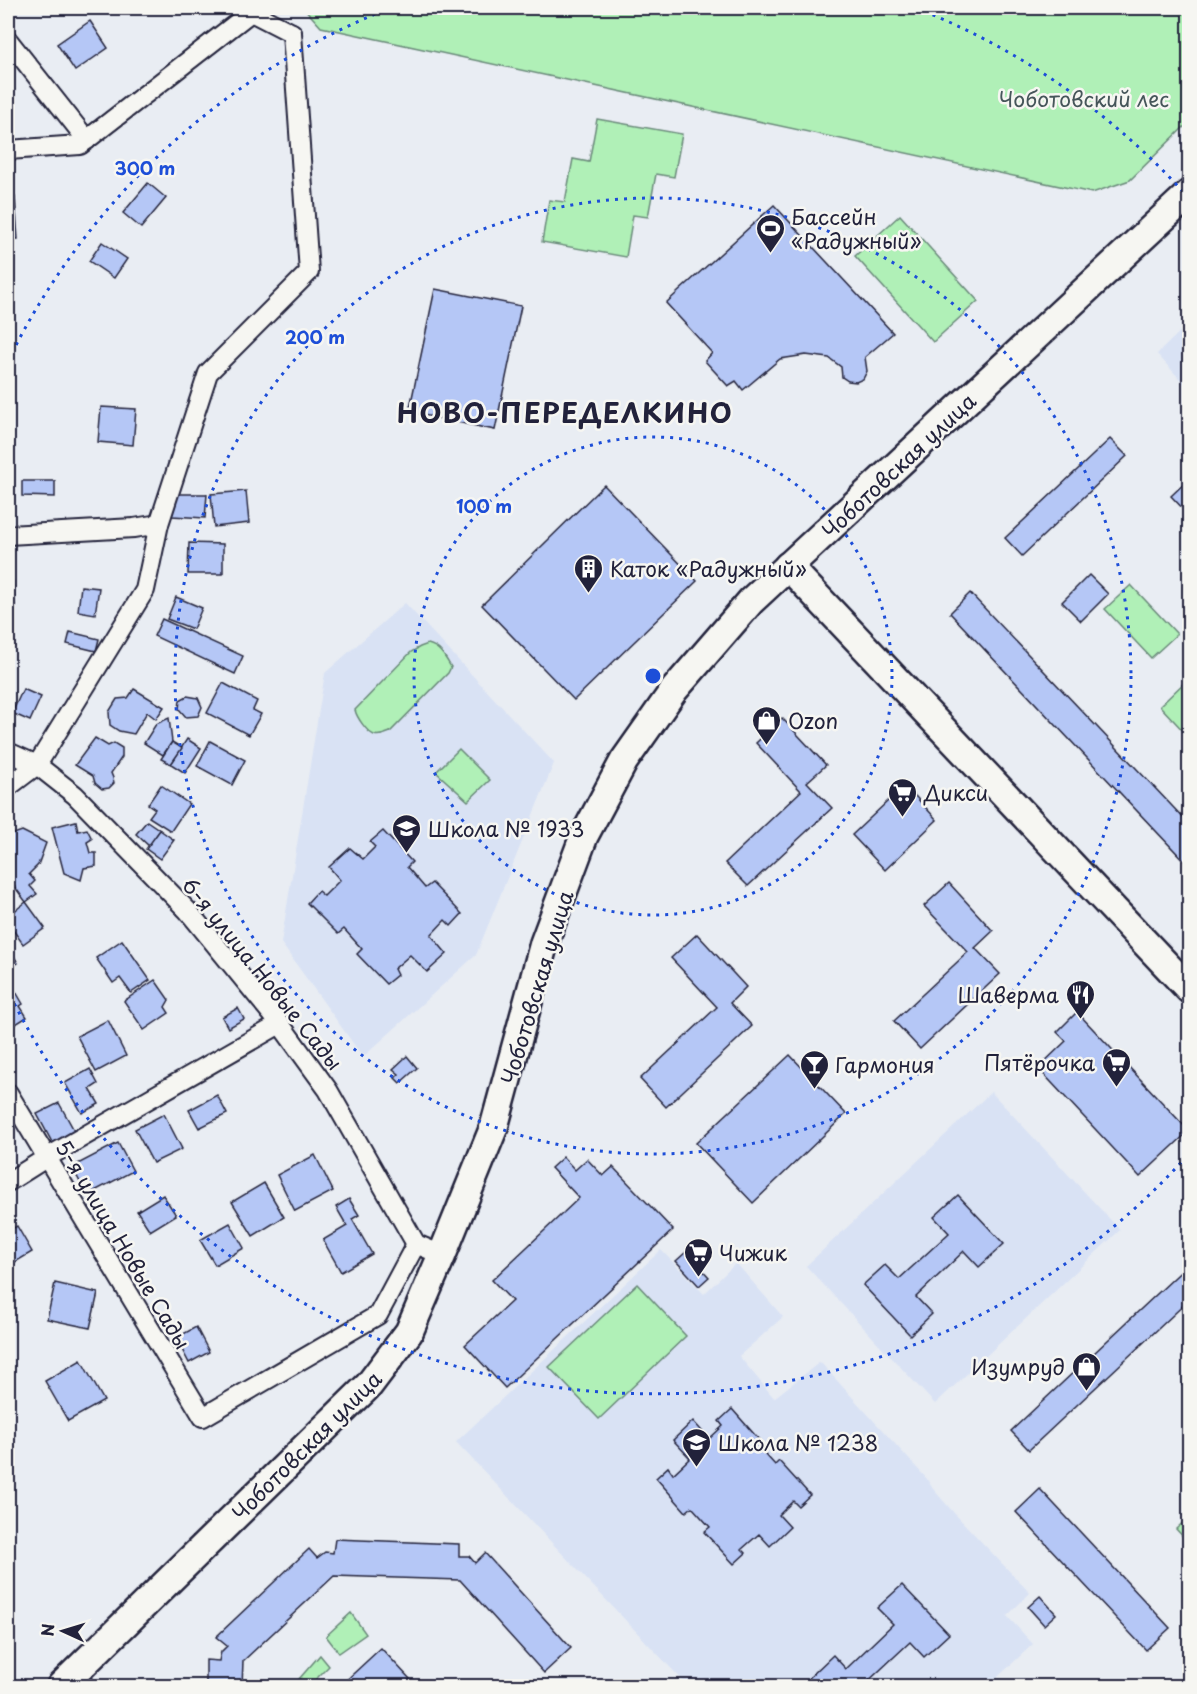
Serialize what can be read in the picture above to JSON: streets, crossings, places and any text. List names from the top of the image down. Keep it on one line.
{"streets":{"main road":["Чоботовская улица"],"street":["6-я улица Новые Сады","5-я улица Новые Сады"]},"crossings":[["6-я улица Новые Сады","5-я улица Новые Сады"]],"districts":["НОВО-ПЕРЕДЕЛКИНО"],"parks":["Чоботовский лес"],"places":{"sports":["Бассейн «Радужный»"],"building":["Каток «Радужный»"],"shop":["Ozon","Изумруд"],"supermarket":["Дикси","Пятёрочка","Чижик"],"school or university":["Школа № 1933","Школа № 1238"],"restaurant":["Шаверма"],"bar":["Гармония"]},"north":"left","rings":["300 m","200 m","100 m"]}
